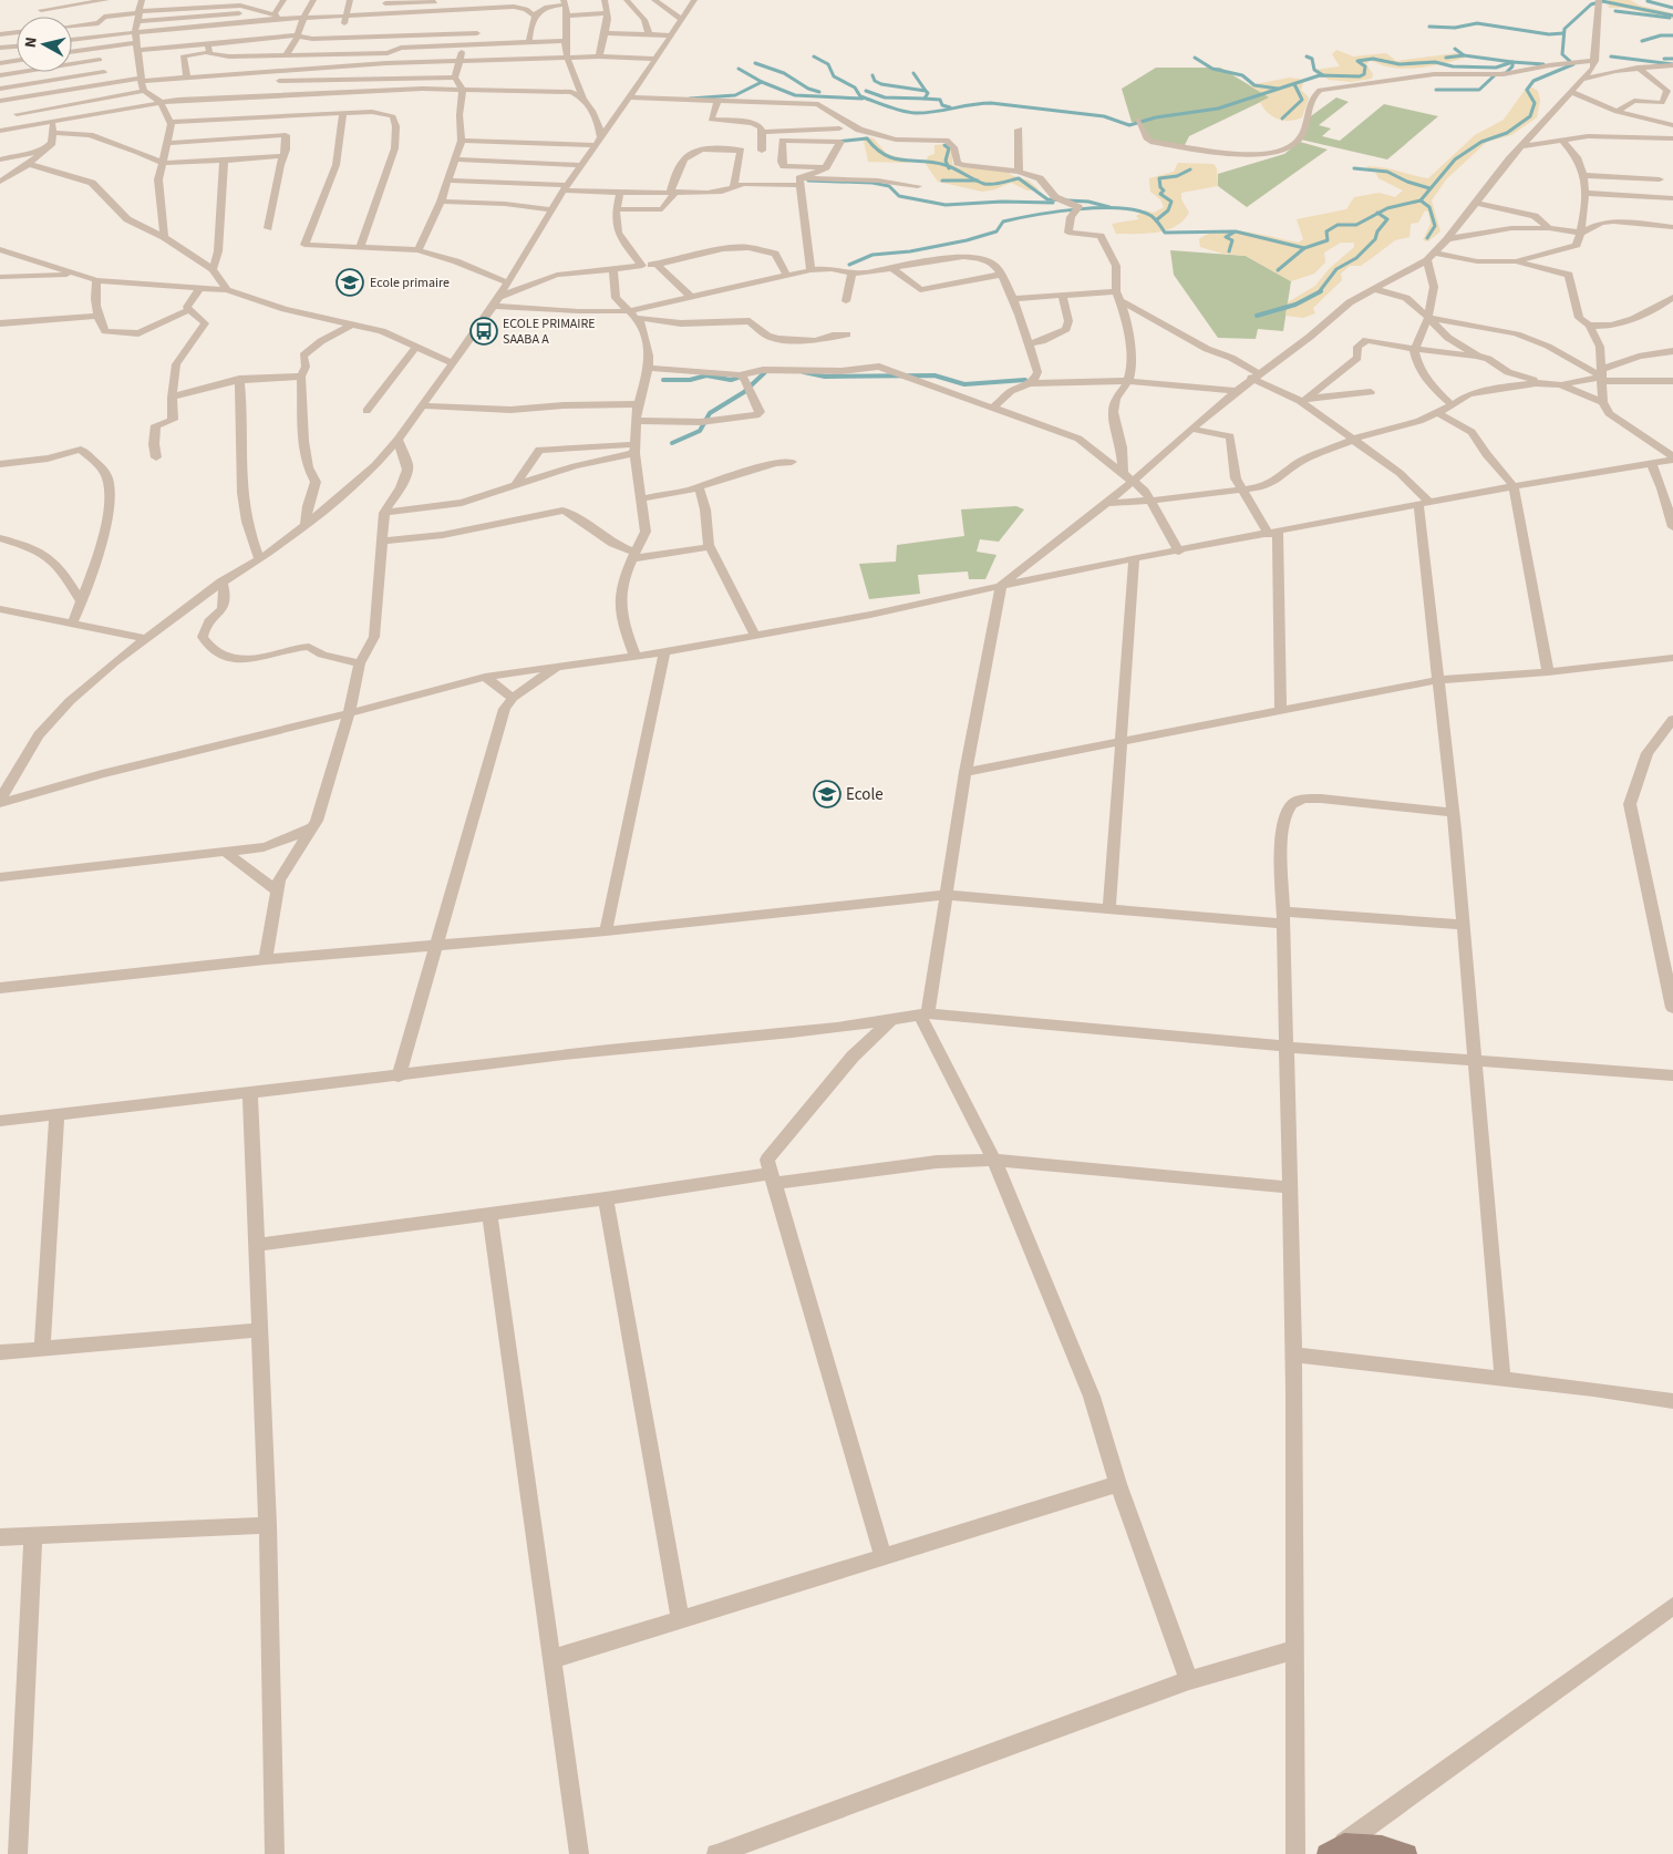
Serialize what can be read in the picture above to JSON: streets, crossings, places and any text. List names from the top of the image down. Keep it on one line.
{"places":{"school or university":["Ecole primaire","Ecole"],"bus stop":["ECOLE PRIMAIRE SAABA A"]},"north":"left"}
